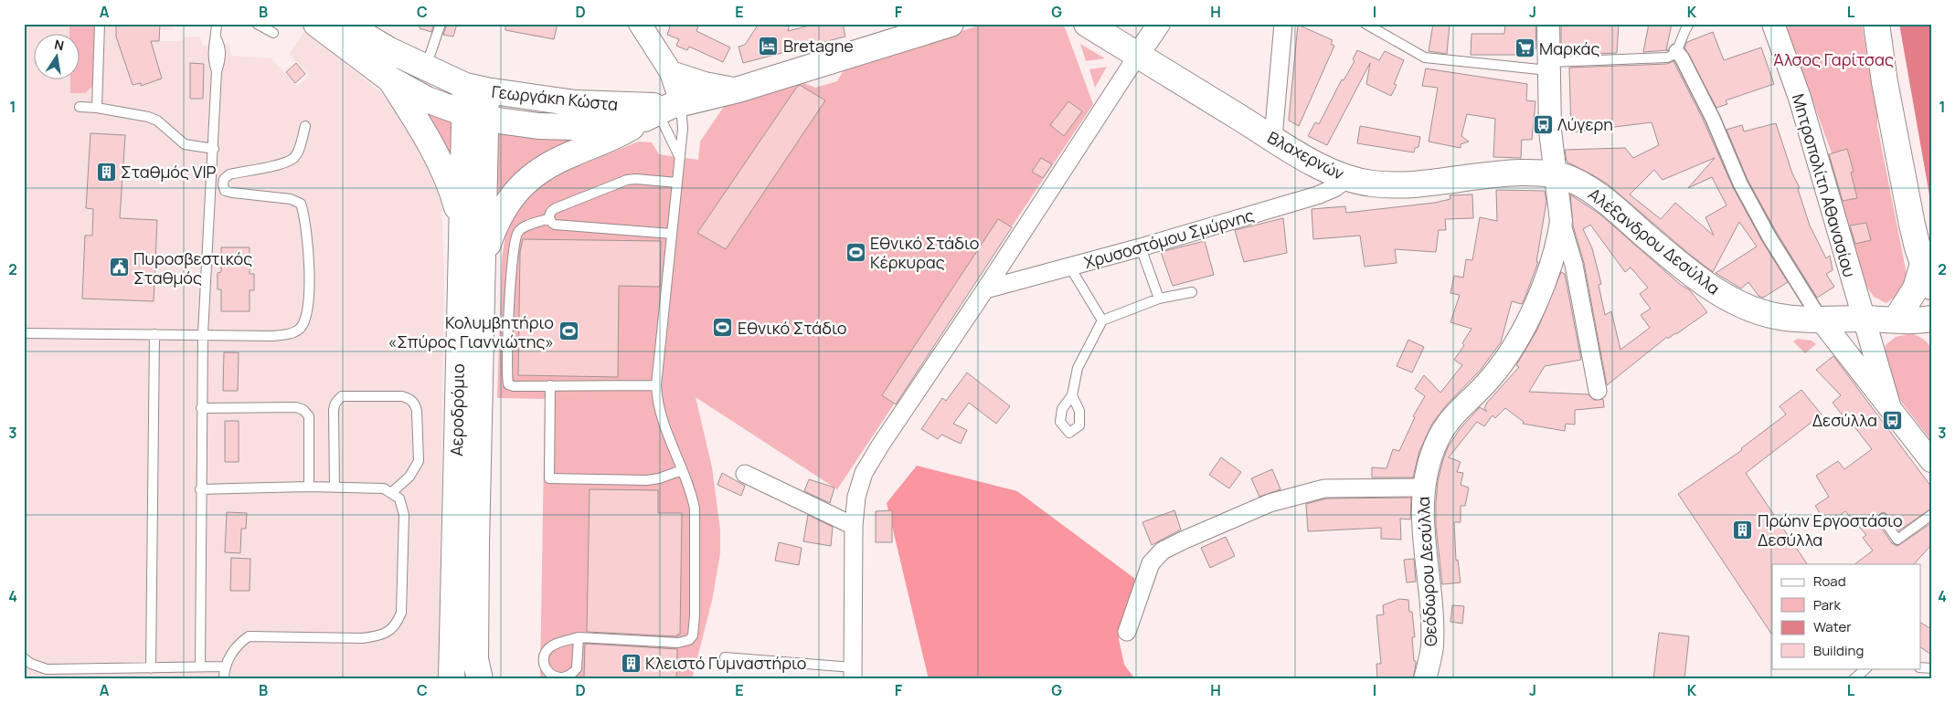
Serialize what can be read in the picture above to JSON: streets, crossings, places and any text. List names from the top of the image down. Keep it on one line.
{"streets":{"main road":["Γεωργάκη Κώστα","Βλαχερνών","Αλέξανδρου Δεσύλλα","Αεροδρόμιο"],"street":["Μητροπολίτη Αθανασίου","Χρυσοστόμου Σμύρνης","Θεόδωρου Δεσύλλα"]},"crossings":[["Γεωργάκη Κώστα","Αεροδρόμιο"],["Βλαχερνών","Χρυσοστόμου Σμύρνης"],["Βλαχερνών","Αλέξανδρου Δεσύλλα"],["Βλαχερνών","Θεόδωρου Δεσύλλα"],["Μητροπολίτη Αθανασίου","Αλέξανδρου Δεσύλλα"],["Αλέξανδρου Δεσύλλα","Θεόδωρου Δεσύλλα"]],"parks":["Άλσος Γαρίτσας"],"places":{"hotel":["Bretagne"],"supermarket":["Μαρκάς"],"bus stop":["Λύγερη","Δεσύλλα"],"building":["Σταθμός VIP","Πρώην Εργοστάσιο Δεσύλλα","Κλειστό Γυμναστήριο"],"sports":["Εθνικό Στάδιο Κέρκυρας","Εθνικό Στάδιο","Κολυμβητήριο «Σπύρος Γιαννιώτης»"],"public building":["Πυροσβεστικός Σταθμός"]},"legend":["Road","Park","Water","Building"],"north":"top","grid":{"columns":["A","B","C","D","E","F","G","H","I","J","K","L"],"rows":["1","2","3","4"]}}
